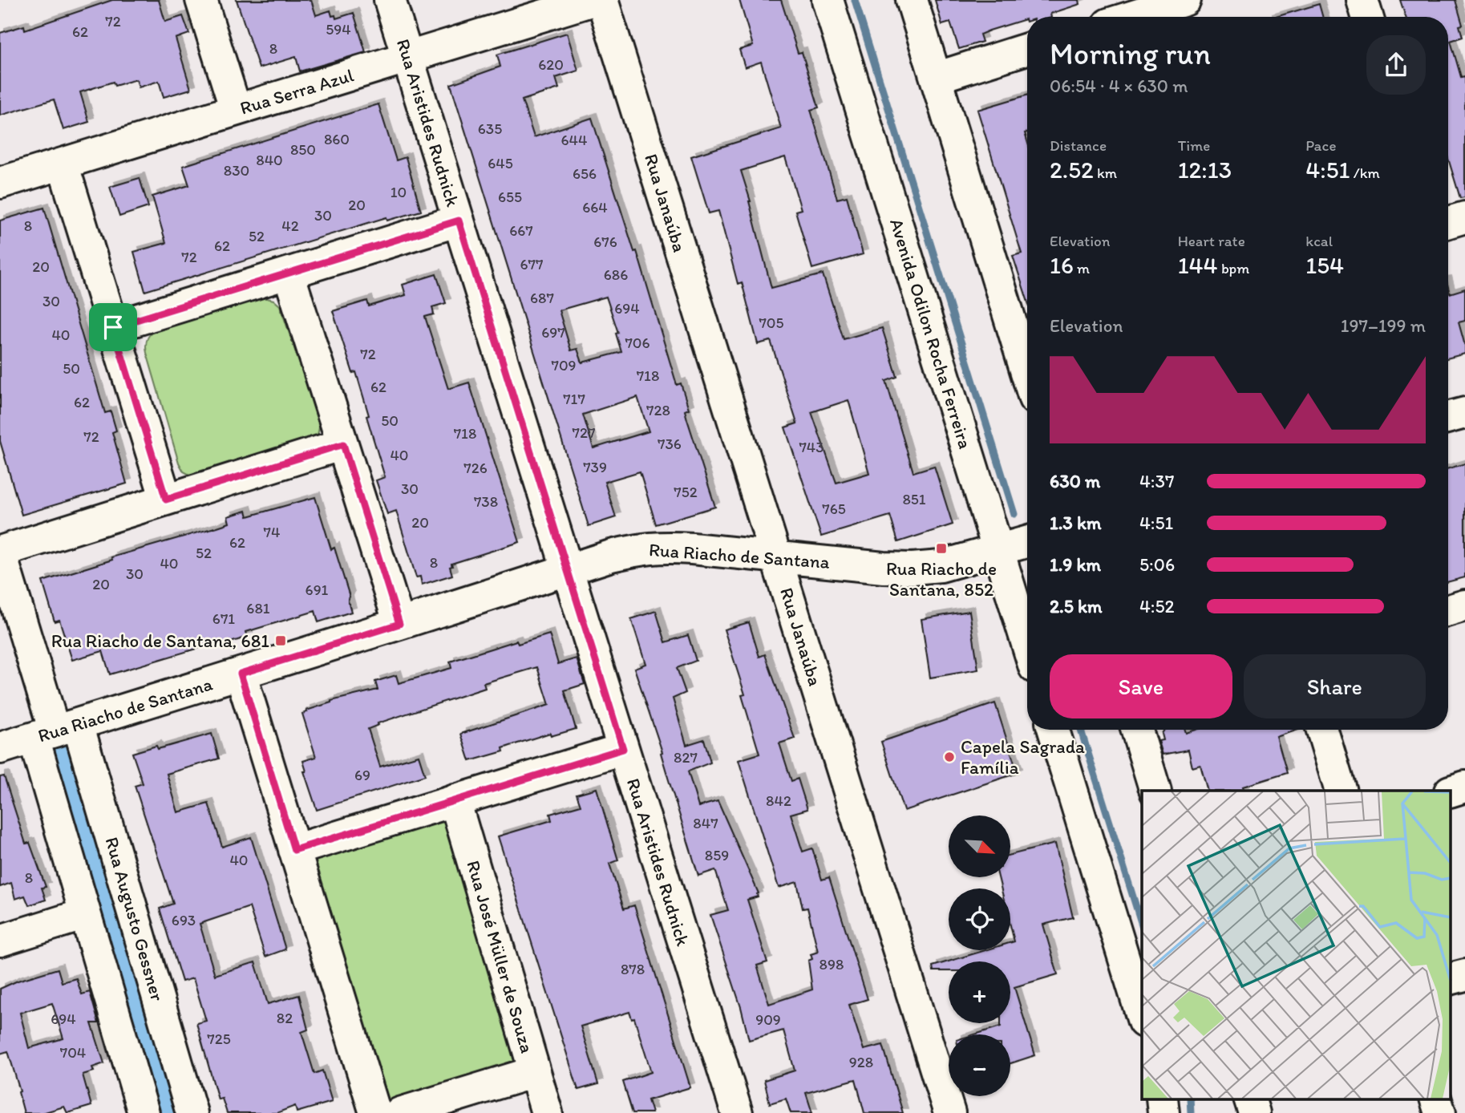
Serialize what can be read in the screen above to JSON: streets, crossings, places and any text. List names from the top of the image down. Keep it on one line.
{"streets":{"street":["Rua Serra Azul","Rua Aristides Rudnick","Rua Janaúba","Avenida Odilon Rocha Ferreira","Rua Riacho de Santana","Rua Augusto Gessner","Rua José Müller de Souza"]},"crossings":[["Rua Serra Azul","Rua Aristides Rudnick"],["Rua Aristides Rudnick","Rua Riacho de Santana"],["Rua Janaúba","Rua Riacho de Santana"],["Avenida Odilon Rocha Ferreira","Rua Riacho de Santana"],["Rua Riacho de Santana","Rua Augusto Gessner"]],"places":{"transit":["Rua Riacho de Santana, 852","Rua Riacho de Santana, 681"],"other":["Capela Sagrada Família"]},"house_numbers":["72","594","62","8","620","635","860","644","850","840","645","830","656","10","655","20","664","30","8","42","667","52","676","62","72","677","20","686","687","30","694","705","697","40","706","72","709","50","718","62","717","62","728","50","727","718","72","736","743","40","739","726","30","752","851","738","765","20","74","62","52","8","40","30","20","691","681","671","827","69","842","847","859","40","8","693","898","878","82","694","909","725","704","928"],"north":"bottom right","page":{"heading":["Morning run","06:54 · 4 × 630 m"],"stats":[["Distance","2.52 km"],["Time","12:13"],["Pace","4:51 /km"],["Elevation","16 m"],["Heart rate","144 bpm"],["kcal","154"]],"chart":["Elevation","197–199 m"],"list":[{"name":"630 m","note":"4:37"},{"name":"1.3 km","note":"4:51"},{"name":"1.9 km","note":"5:06"},{"name":"2.5 km","note":"4:52"}],"buttons":["Save","Share"],"map_buttons":["+","−"]}}
